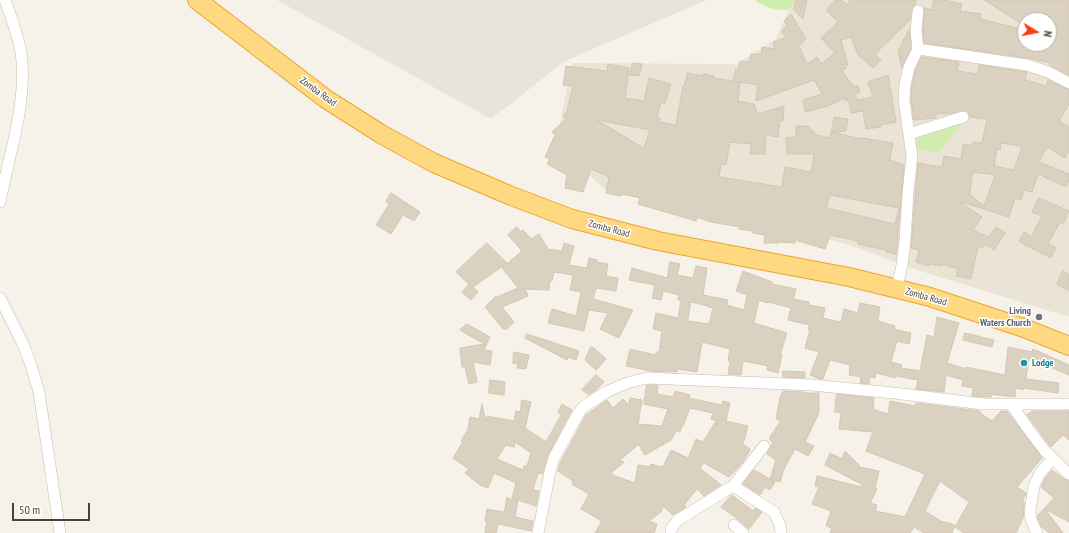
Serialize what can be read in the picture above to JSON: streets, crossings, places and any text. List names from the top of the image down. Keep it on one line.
{"streets":{"highway":["Zomba Road"]},"places":["Living Waters Church","Lodge"],"scale_bar":"50 m","north":"right"}
